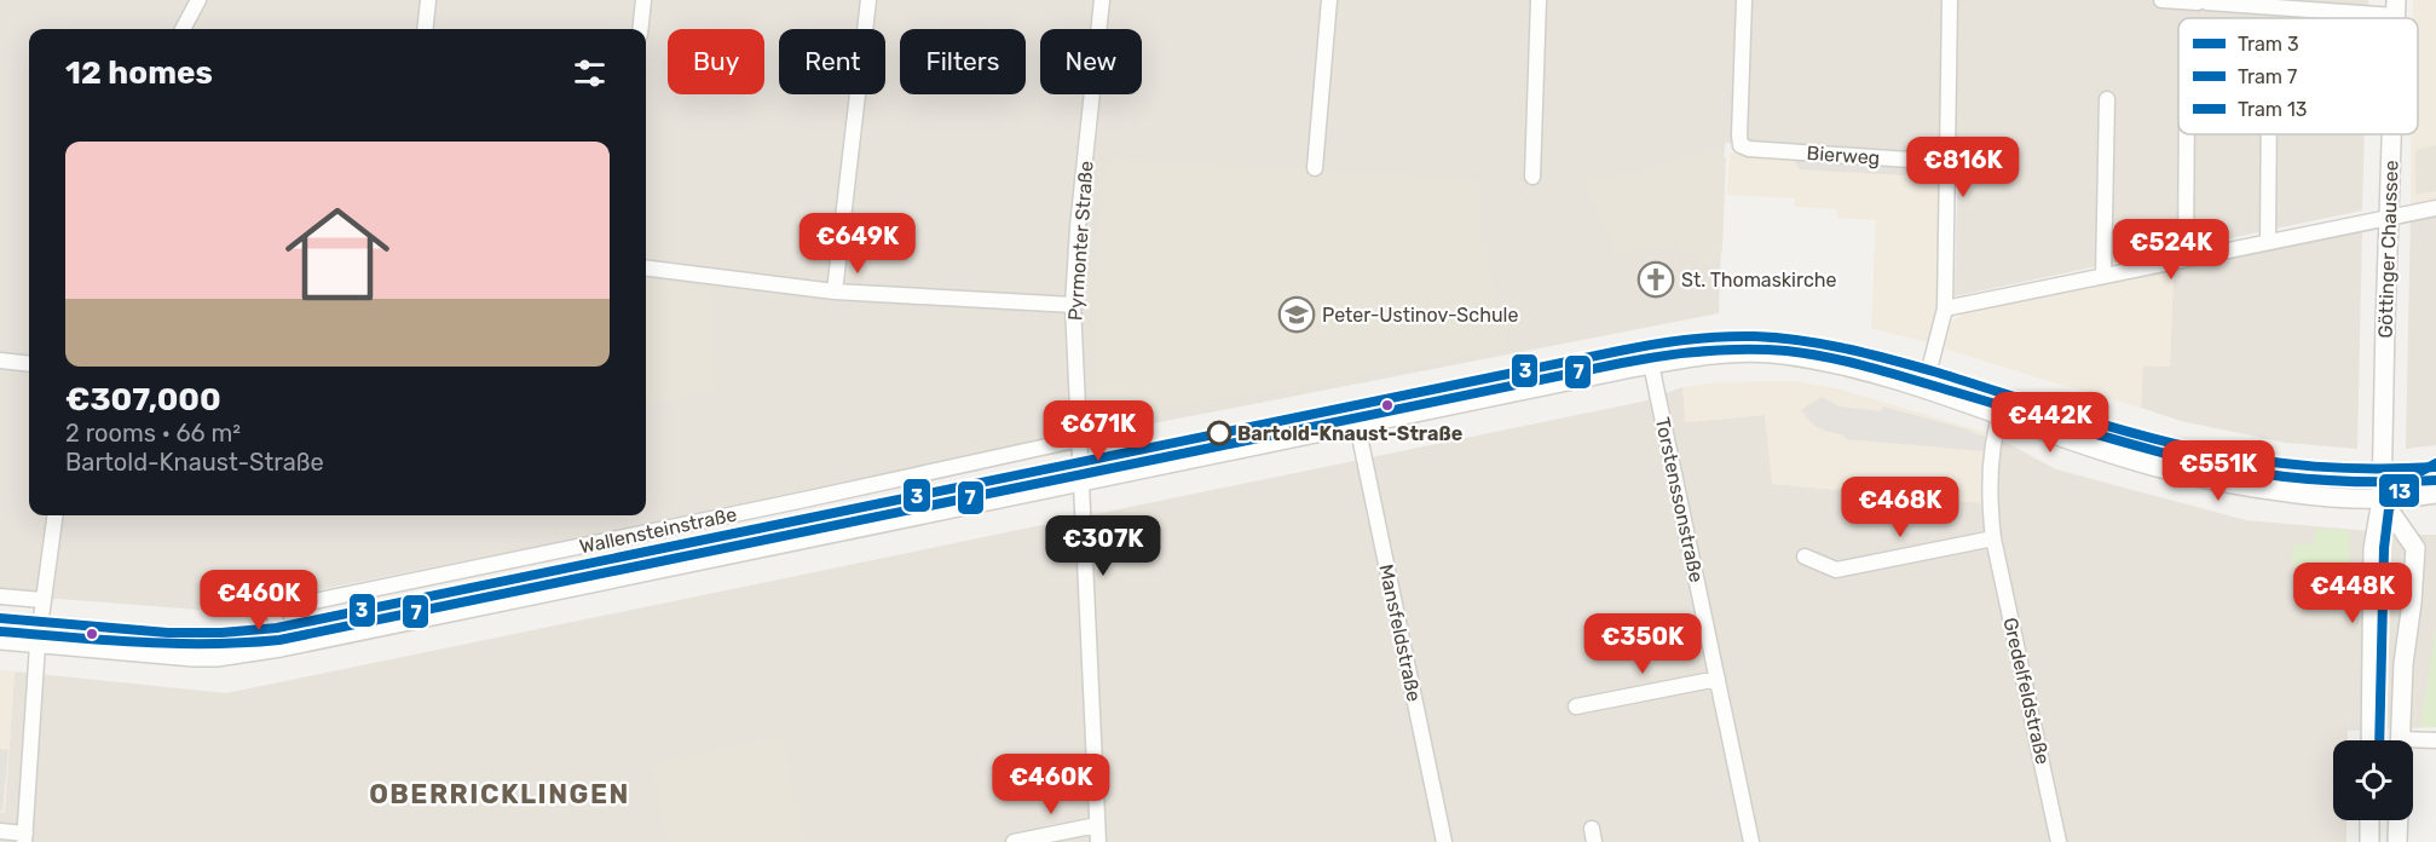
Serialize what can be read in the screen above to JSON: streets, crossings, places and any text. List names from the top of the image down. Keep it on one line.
{"streets":{"street":["Bierweg","Pyrmonter Straße","Göttinger Chaussee","Torstenssonstraße","Wallensteinstraße","Mansfeldstraße","Gredelfeldstraße"]},"crossings":[["Pyrmonter Straße","Wallensteinstraße"],["Göttinger Chaussee","Wallensteinstraße"],["Torstenssonstraße","Wallensteinstraße"],["Wallensteinstraße","Mansfeldstraße"],["Wallensteinstraße","Gredelfeldstraße"]],"districts":["OBERRICKLINGEN"],"places":{"church":["St. Thomaskirche"],"school or university":["Peter-Ustinov-Schule"],"other":["Bartold-Knaust-Straße"]},"lines":["tram line 3","tram line 7","tram line 13"],"legend":["Tram 3","Tram 7","Tram 13"],"page":{"chip":["Buy","Rent","Filters","New"],"heading":"12 homes","list":[{"name":"€307,000","note":"2 rooms · 66 m² · Bartold-Knaust-Straße"}],"price":["€816K","€649K","€524K","€442K","€671K","€551K","€468K","€307K","€448K","€460K","€350K","€460K"]}}
